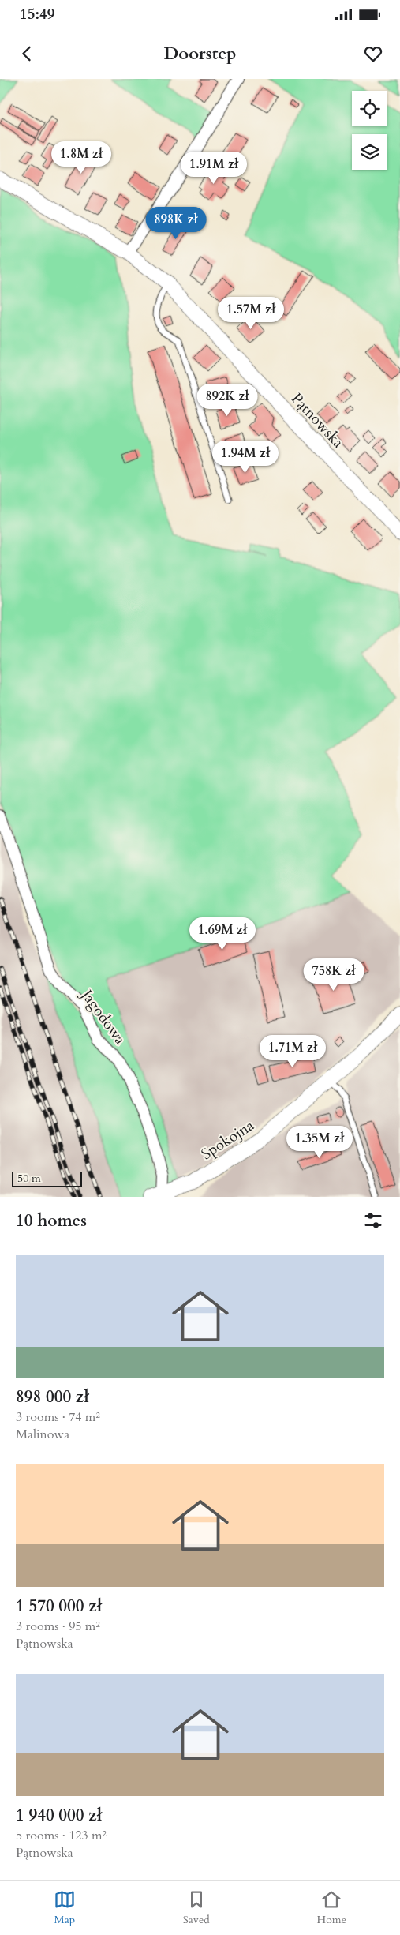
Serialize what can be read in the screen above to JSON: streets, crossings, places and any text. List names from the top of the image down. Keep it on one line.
{"streets":{"street":["Pątnowska","Jagodowa","Spokojna"]},"crossings":[["Jagodowa","Spokojna"]],"scale_bar":"50 m","page":{"status":"15:49","header":"Doorstep","price":["1.8M zł","1.91M zł","898K zł","1.57M zł","892K zł","1.94M zł","1.69M zł","758K zł","1.71M zł","1.35M zł"],"scale":"50 m","heading":"10 homes","list":[{"name":"898 000 zł","note":"3 rooms · 74 m² · Malinowa"},{"name":"1 570 000 zł","note":"3 rooms · 95 m² · Pątnowska"},{"name":"1 940 000 zł","note":"5 rooms · 123 m² · Pątnowska"}],"tabs":["Map","Saved","Home"]}}
